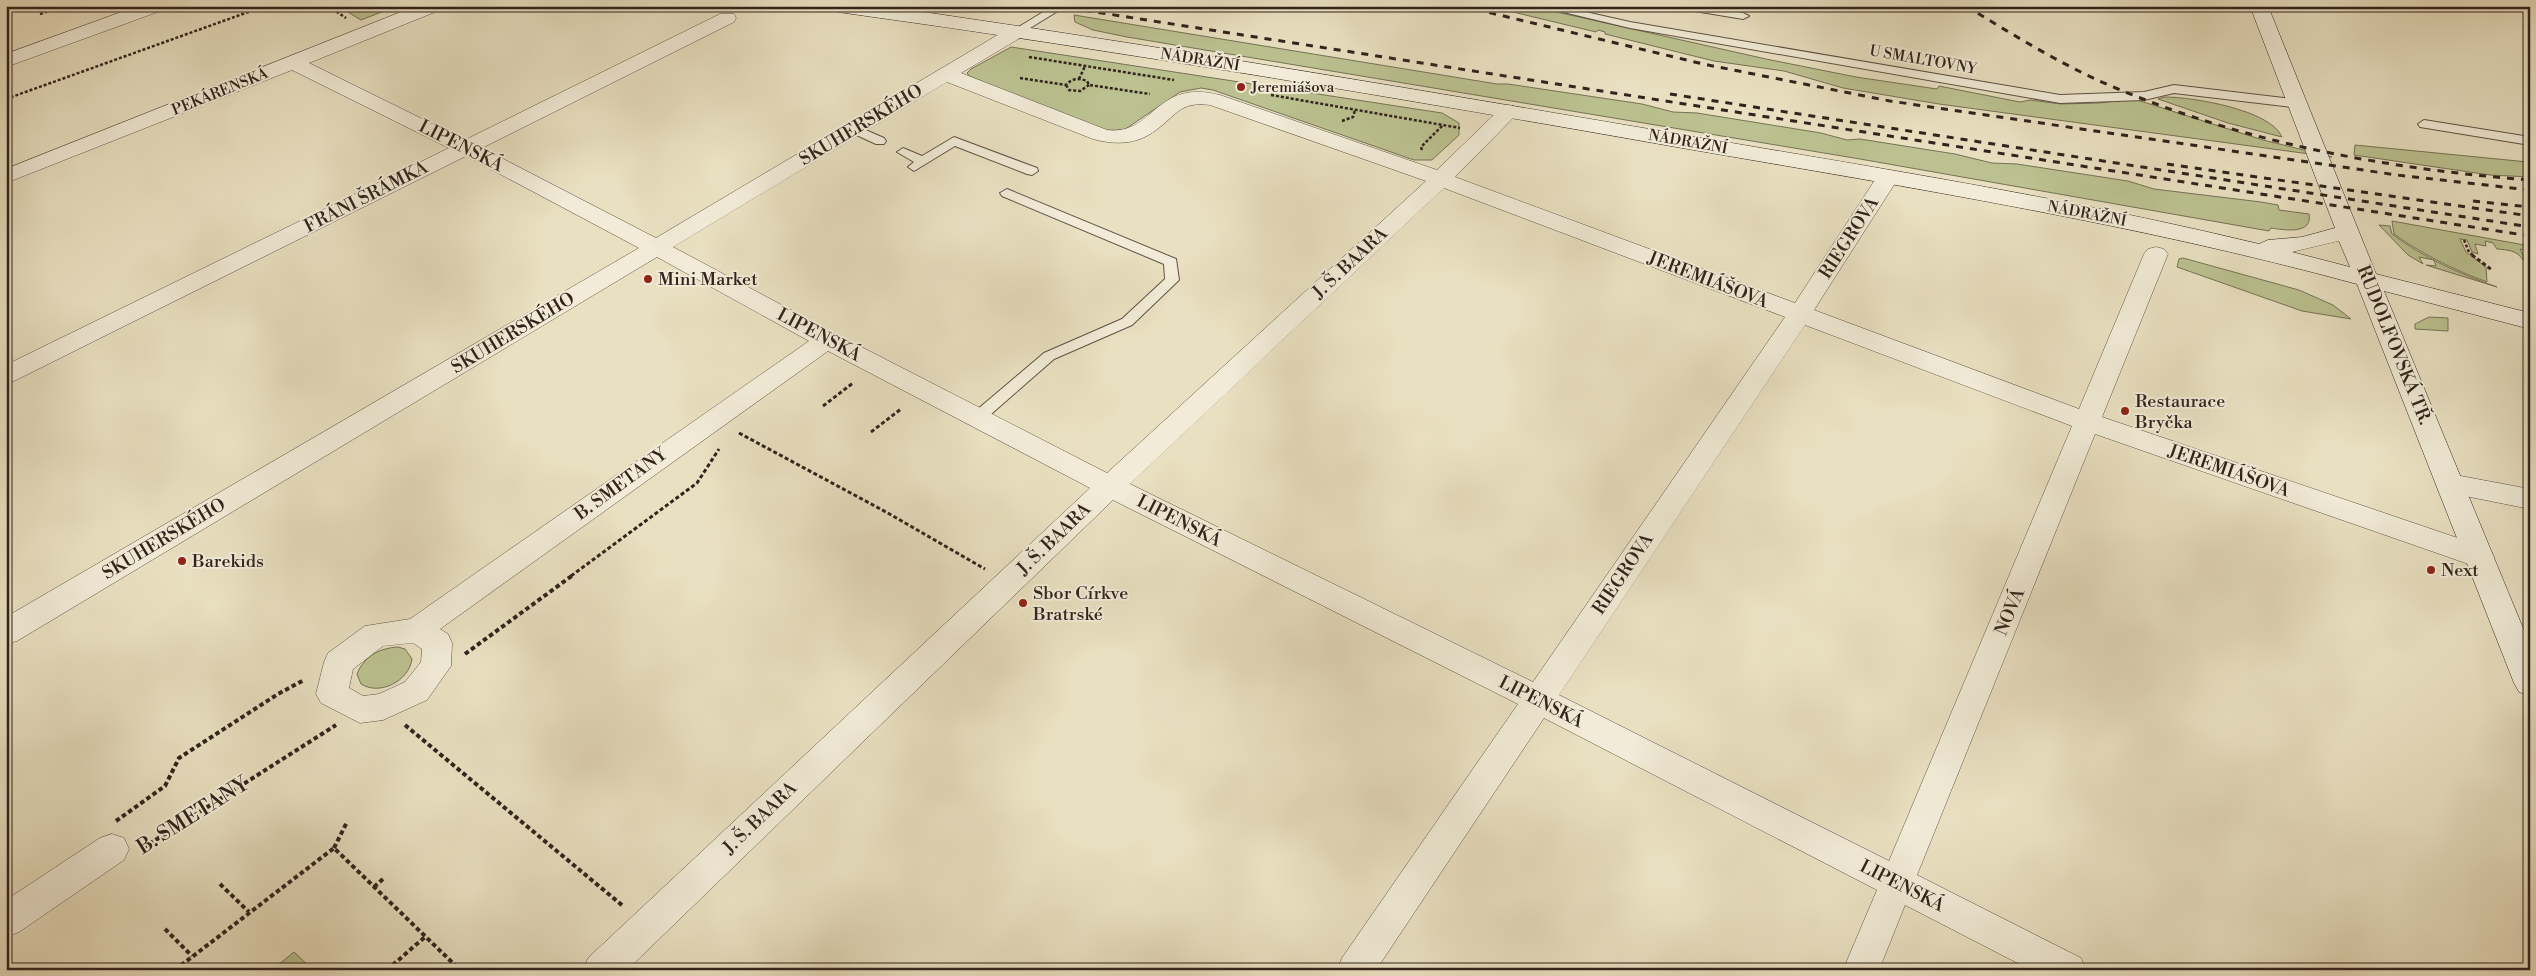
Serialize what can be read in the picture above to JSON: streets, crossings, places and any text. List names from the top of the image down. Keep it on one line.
{"streets":{"street":["NÁDRAŽNÍ","PEKÁRENSKÁ","SKUHERSKÉHO","LIPENSKÁ","FRÁNI ŠRÁMKA","RIEGROVA","J. Š. BAARA","JEREMIÁŠOVA","RUDOLFOVSKÁ TŘ.","B. SMETANY","NOVÁ"],"lane":["U SMALTOVNY"]},"crossings":[["NÁDRAŽNÍ","SKUHERSKÉHO"],["NÁDRAŽNÍ","RIEGROVA"],["NÁDRAŽNÍ","J. Š. BAARA"],["NÁDRAŽNÍ","RUDOLFOVSKÁ TŘ."],["U SMALTOVNY","RUDOLFOVSKÁ TŘ."],["PEKÁRENSKÁ","LIPENSKÁ"],["SKUHERSKÉHO","LIPENSKÁ"],["SKUHERSKÉHO","JEREMIÁŠOVA"],["LIPENSKÁ","FRÁNI ŠRÁMKA"],["LIPENSKÁ","RIEGROVA"],["LIPENSKÁ","J. Š. BAARA"],["LIPENSKÁ","B. SMETANY"],["LIPENSKÁ","NOVÁ"],["RIEGROVA","JEREMIÁŠOVA"],["J. Š. BAARA","JEREMIÁŠOVA"],["JEREMIÁŠOVA","RUDOLFOVSKÁ TŘ."],["JEREMIÁŠOVA","NOVÁ"]],"places":["Jeremiášova","Mini Market","Restaurace Bryčka","Barekids","Next","Sbor Církve Bratrské"]}
